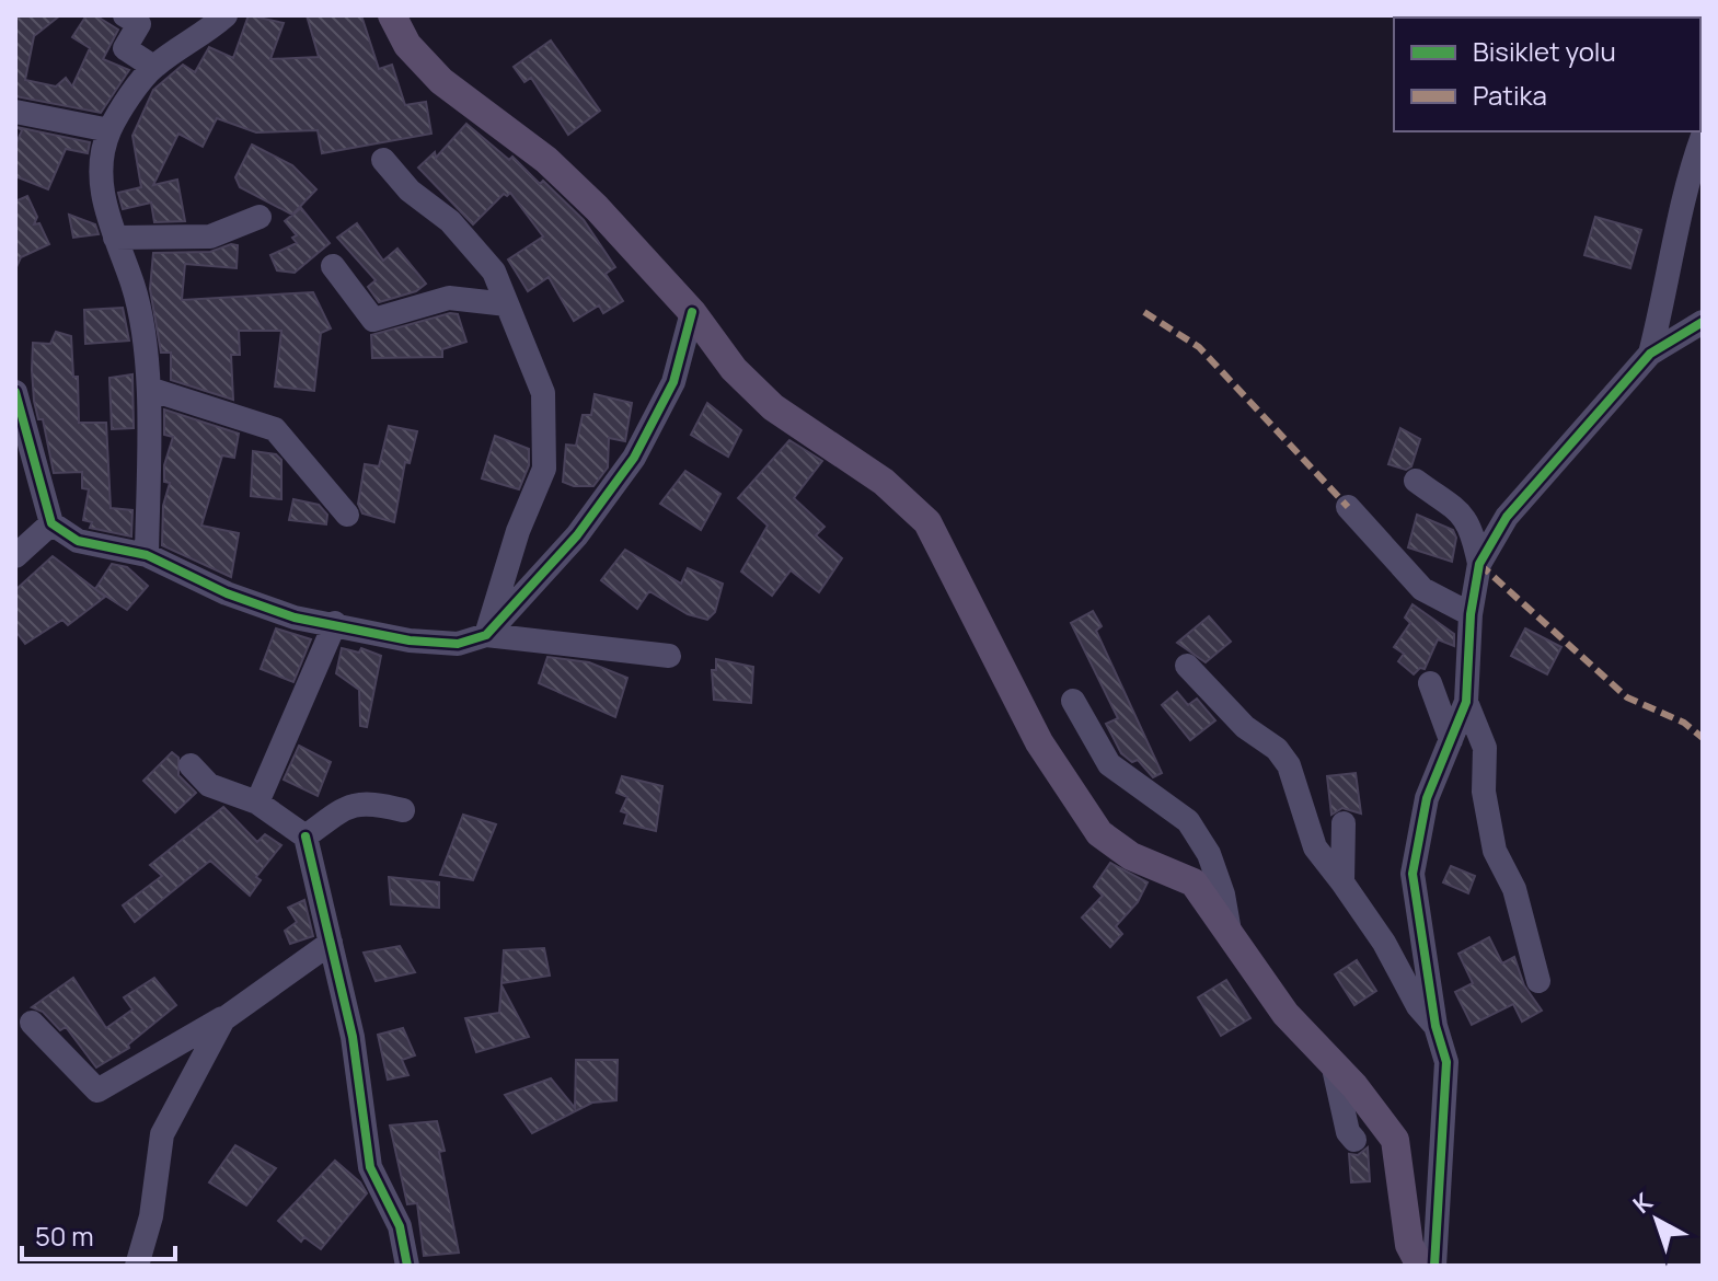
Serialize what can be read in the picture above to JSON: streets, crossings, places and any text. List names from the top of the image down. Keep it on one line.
{"legend":["Bisiklet yolu","Patika"],"scale_bar":"50 m","north":"top left"}
